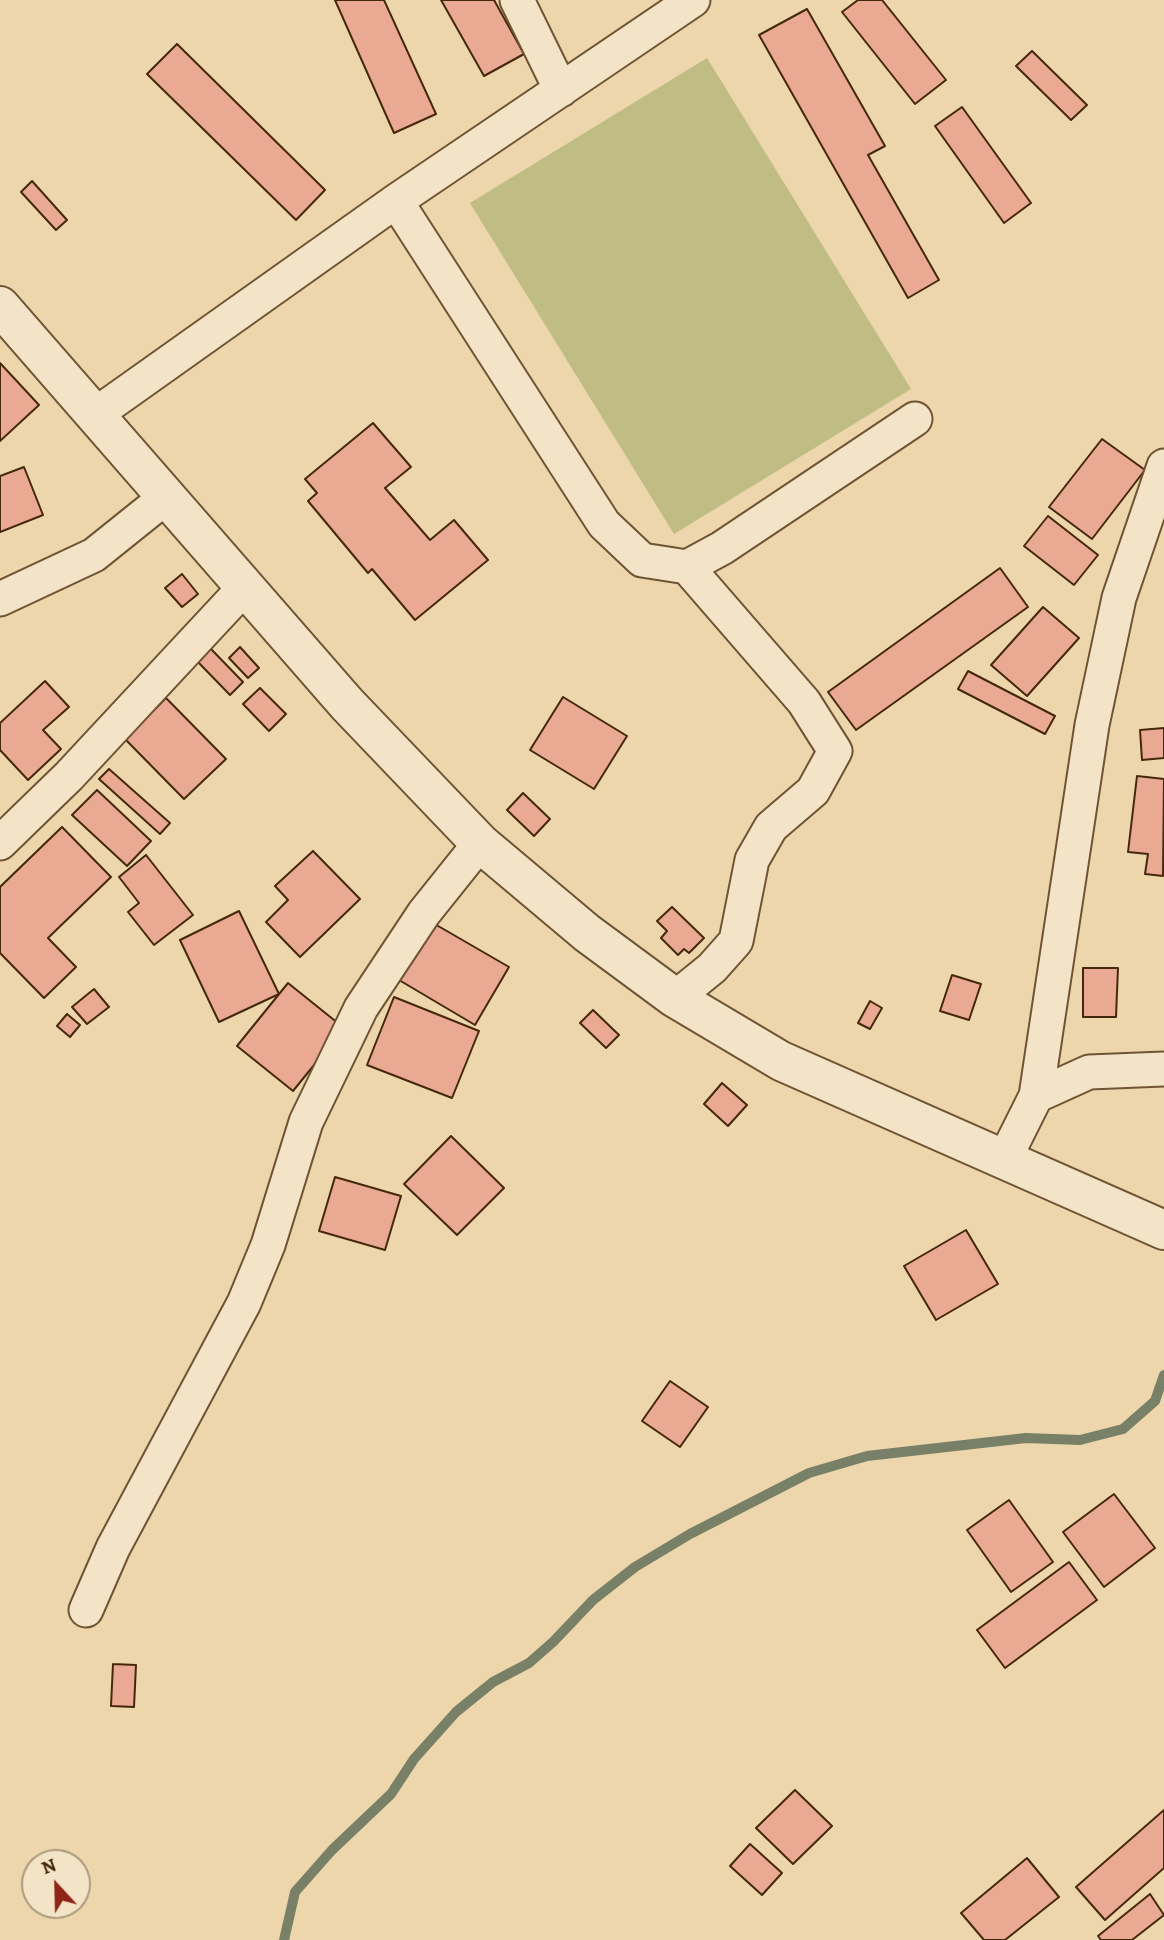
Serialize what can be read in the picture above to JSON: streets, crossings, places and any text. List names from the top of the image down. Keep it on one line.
{"north":"top"}
